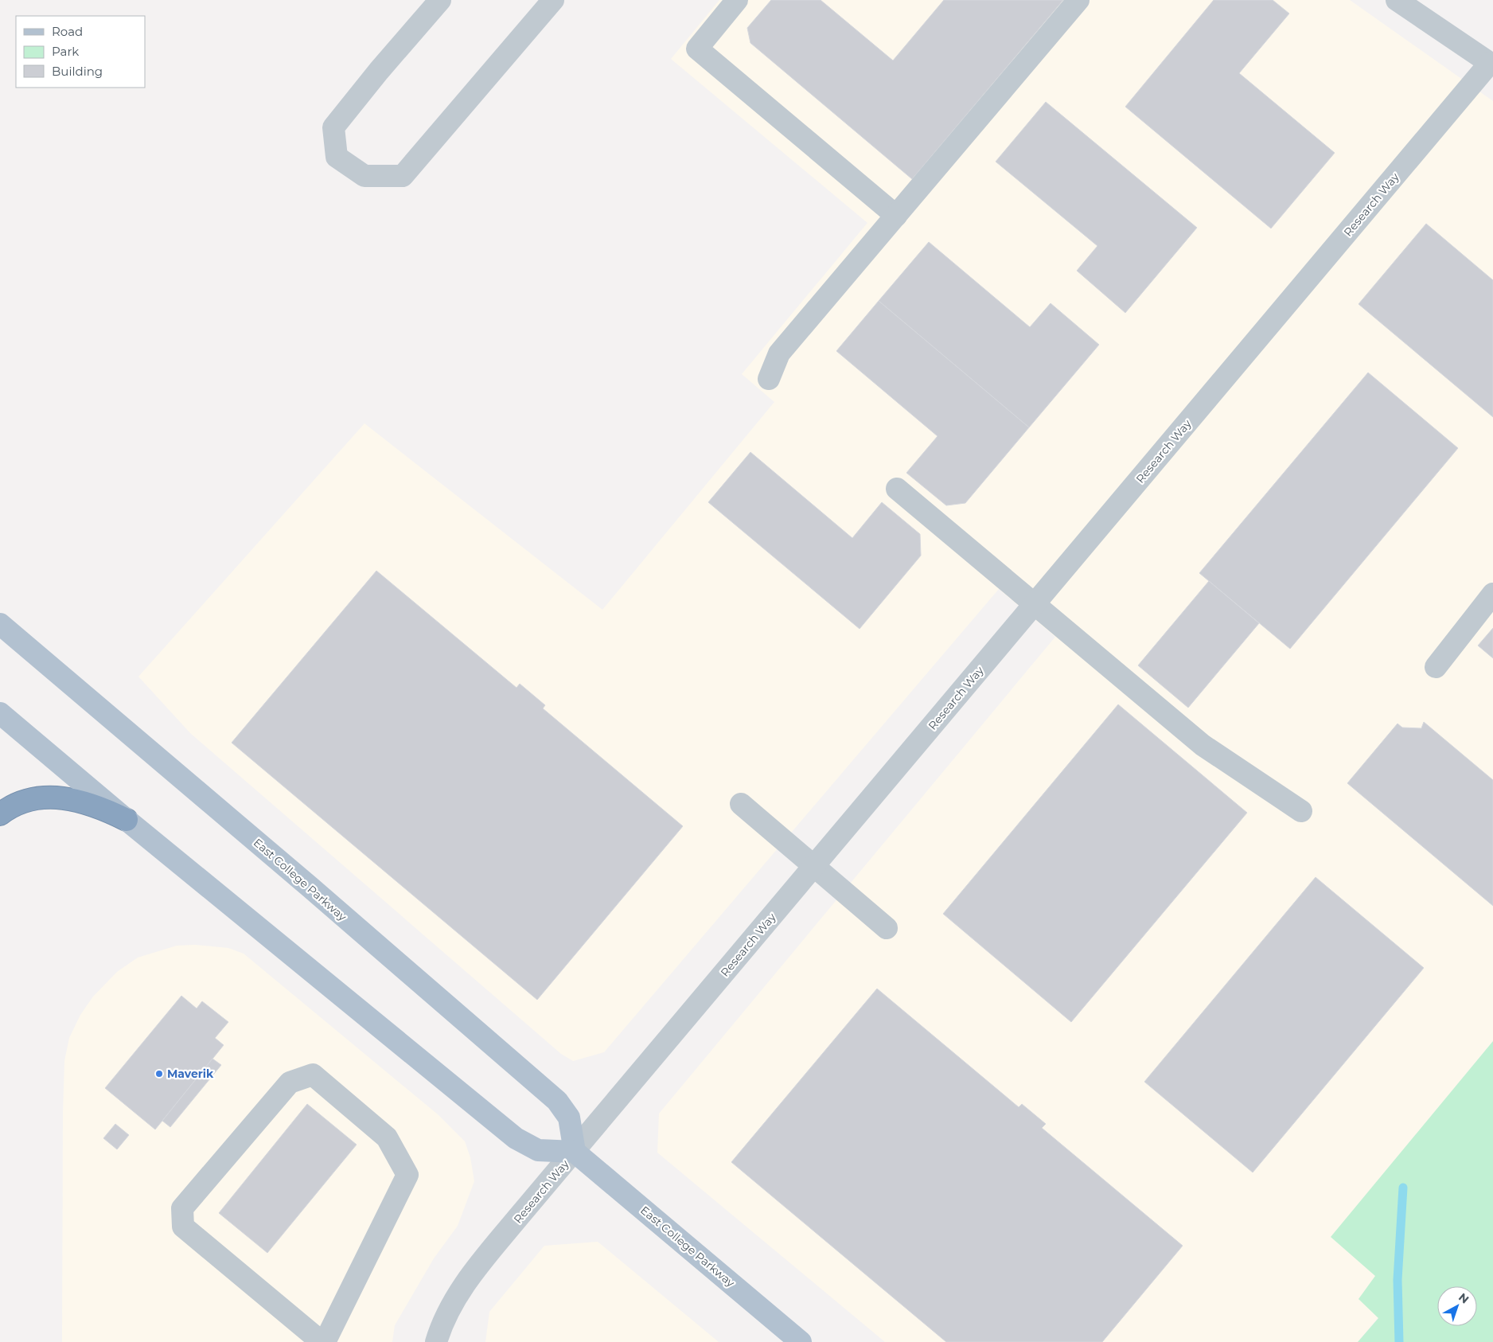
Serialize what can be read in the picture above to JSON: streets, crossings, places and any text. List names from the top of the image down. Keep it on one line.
{"streets":{"main road":["East College Parkway"],"street":["Research Way"]},"crossings":[["Research Way","East College Parkway"]],"places":["Maverik"],"legend":["Road","Park","Building"],"north":"top right"}
